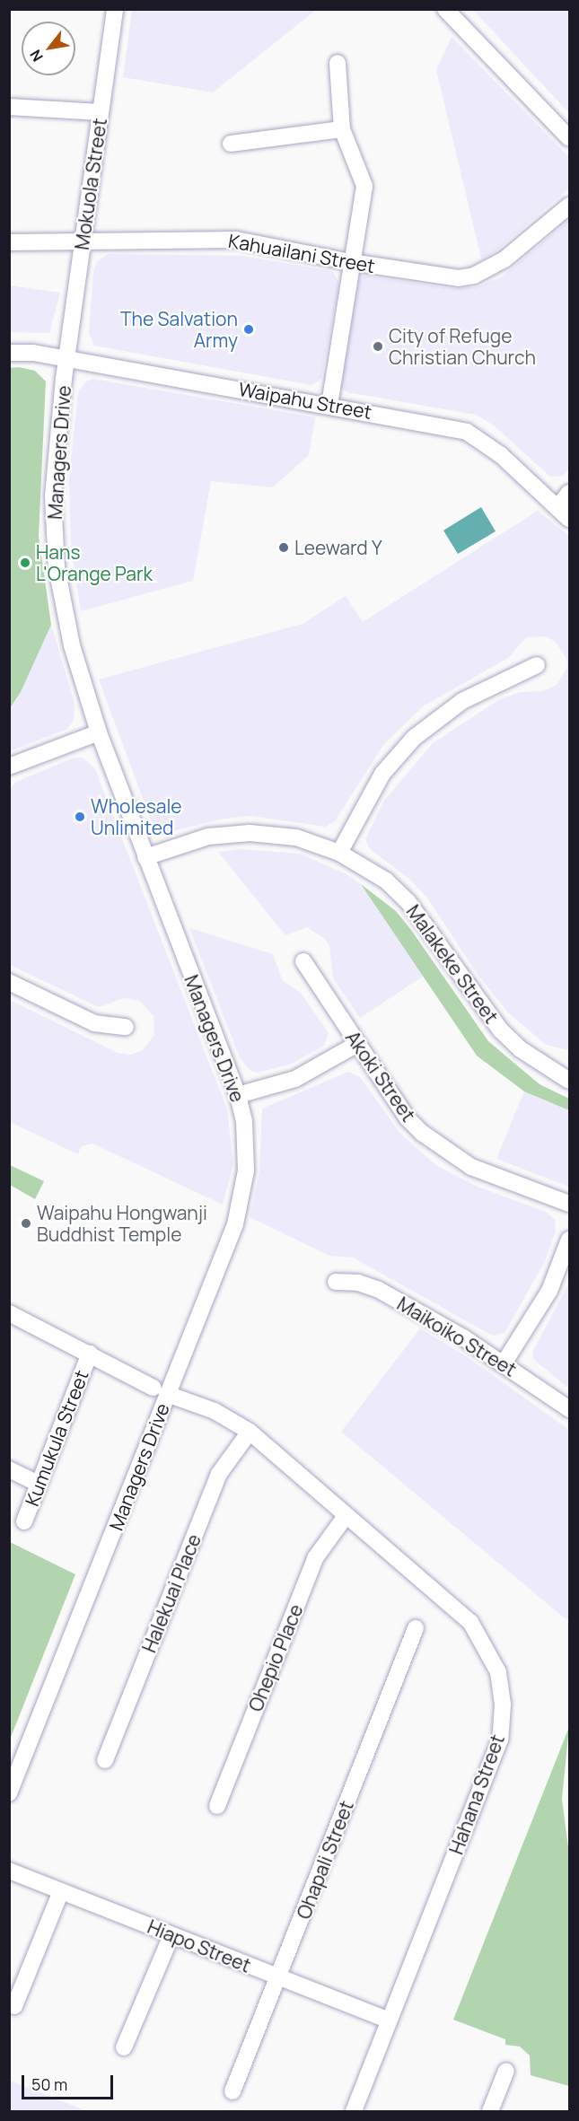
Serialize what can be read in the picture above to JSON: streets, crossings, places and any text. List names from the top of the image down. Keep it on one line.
{"streets":{"street":["Mokuola Street","Kahuailani Street","Waipahu Street","Managers Drive","Malakeke Street","Akoki Street","Maikoiko Street","Kumukula Street","Halekuai Place","Ohepio Place","Hahana Street","Ohapali Street","Hiapo Street"]},"crossings":[["Mokuola Street","Kahuailani Street"],["Mokuola Street","Waipahu Street"],["Mokuola Street","Managers Drive"],["Waipahu Street","Managers Drive"],["Managers Drive","Malakeke Street"],["Managers Drive","Hahana Street"],["Kumukula Street","Hahana Street"],["Halekuai Place","Hahana Street"],["Ohepio Place","Hahana Street"],["Hahana Street","Hiapo Street"],["Ohapali Street","Hiapo Street"]],"places":["The Salvation Army","City of Refuge Christian Church","Leeward Y","Hans L'Orange Park","Wholesale Unlimited","Waipahu Hongwanji Buddhist Temple"],"scale_bar":"50 m","north":"bottom left"}
